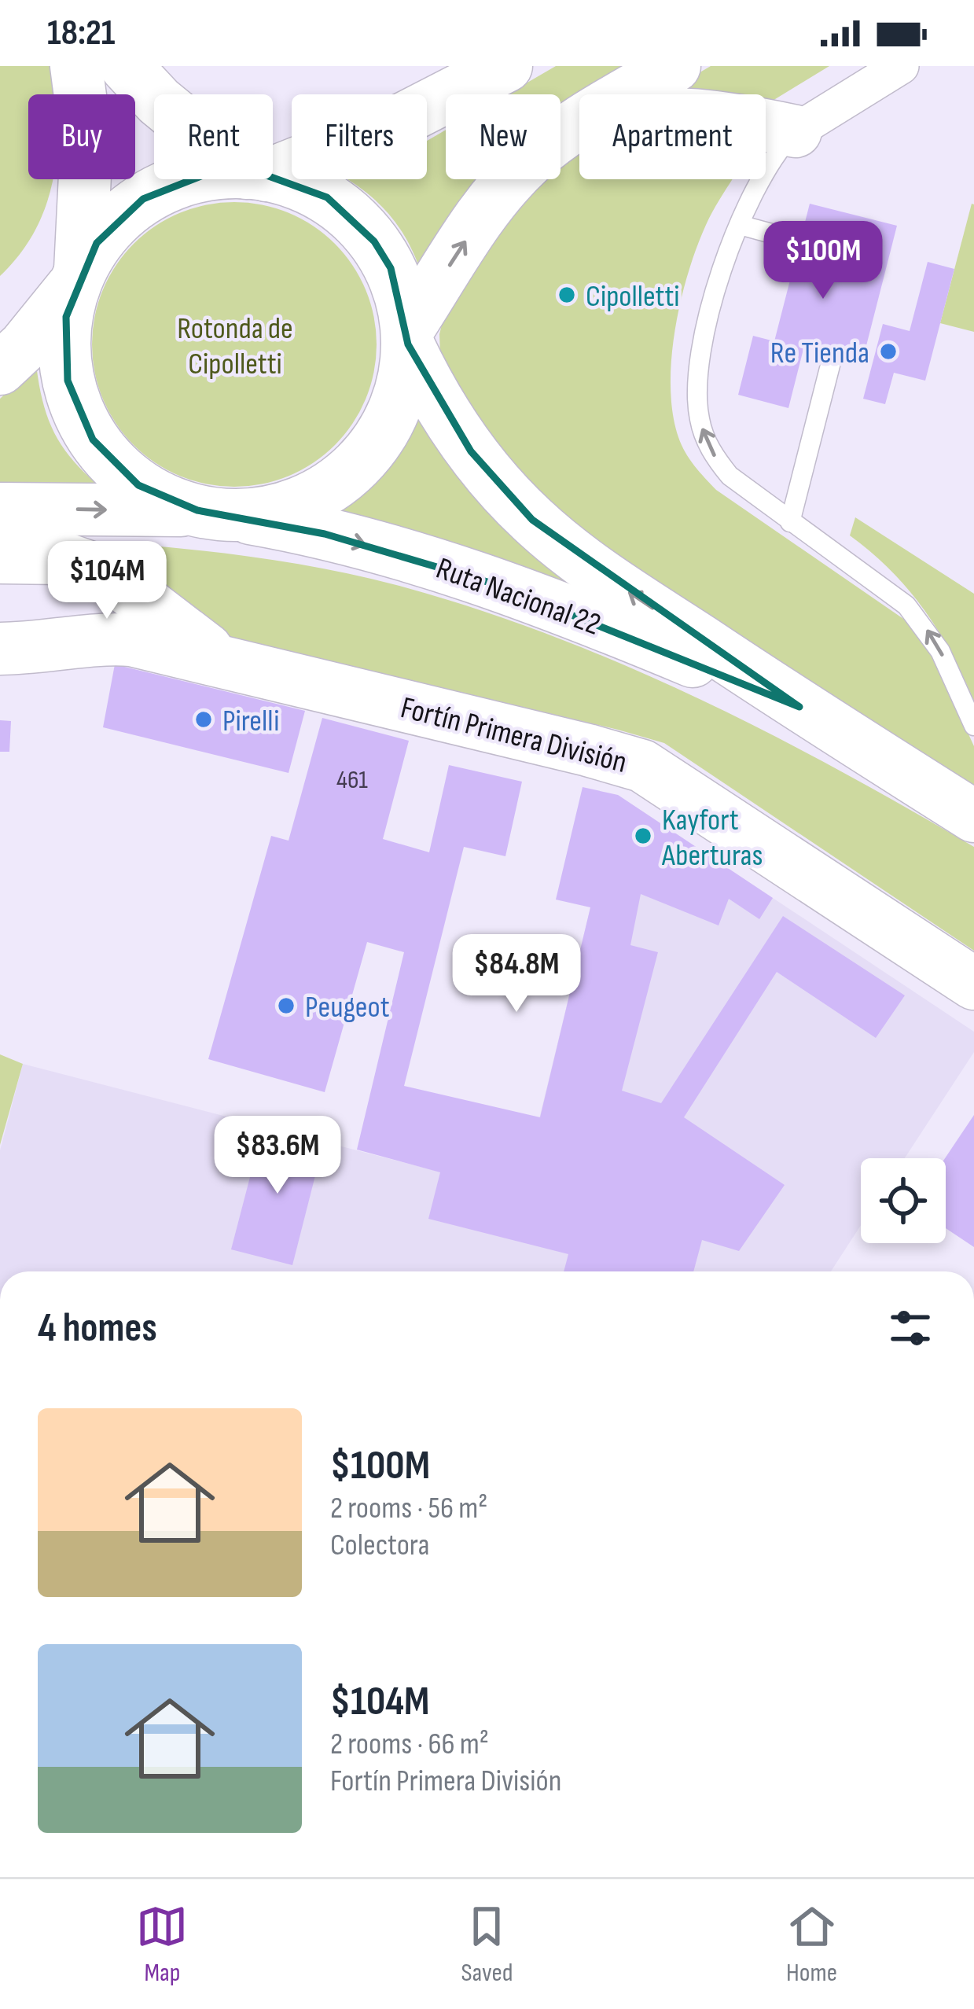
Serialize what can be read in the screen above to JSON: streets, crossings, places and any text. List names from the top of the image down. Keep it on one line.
{"streets":{"main road":["Ruta Nacional 22","Fortín Primera División"]},"parks":["Rotonda de Cipolletti"],"places":["Cipolletti","Re Tienda","Pirelli","Kayfort Aberturas","Peugeot"],"house_numbers":["461"],"page":{"status":"18:21","chip":["Buy","Rent","Filters","New","Apartment"],"price":["$100M","$104M","$84.8M","$83.6M"],"heading":"4 homes","list":[{"name":"$100M","note":"2 rooms · 56 m² · Colectora"},{"name":"$104M","note":"2 rooms · 66 m² · Fortín Primera División"}],"tabs":["Map","Saved","Home"]}}
